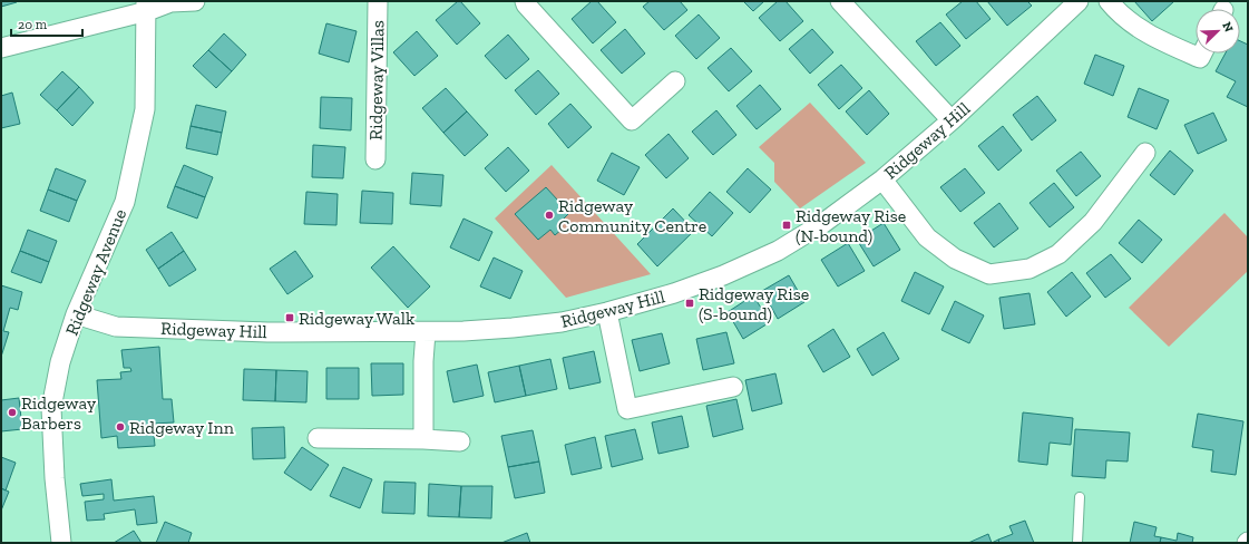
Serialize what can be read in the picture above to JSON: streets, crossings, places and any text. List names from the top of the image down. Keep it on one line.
{"streets":{"street":["Ridgeway Villas","Ridgeway Hill","Ridgeway Avenue"]},"crossings":[["Ridgeway Hill","Ridgeway Avenue"]],"places":{"other":["Ridgeway Community Centre","Ridgeway Barbers","Ridgeway Inn"],"transit":["Ridgeway Rise (N-bound)","Ridgeway Rise (S-bound)","Ridgeway Walk"]},"scale_bar":"20 m","north":"top right"}
